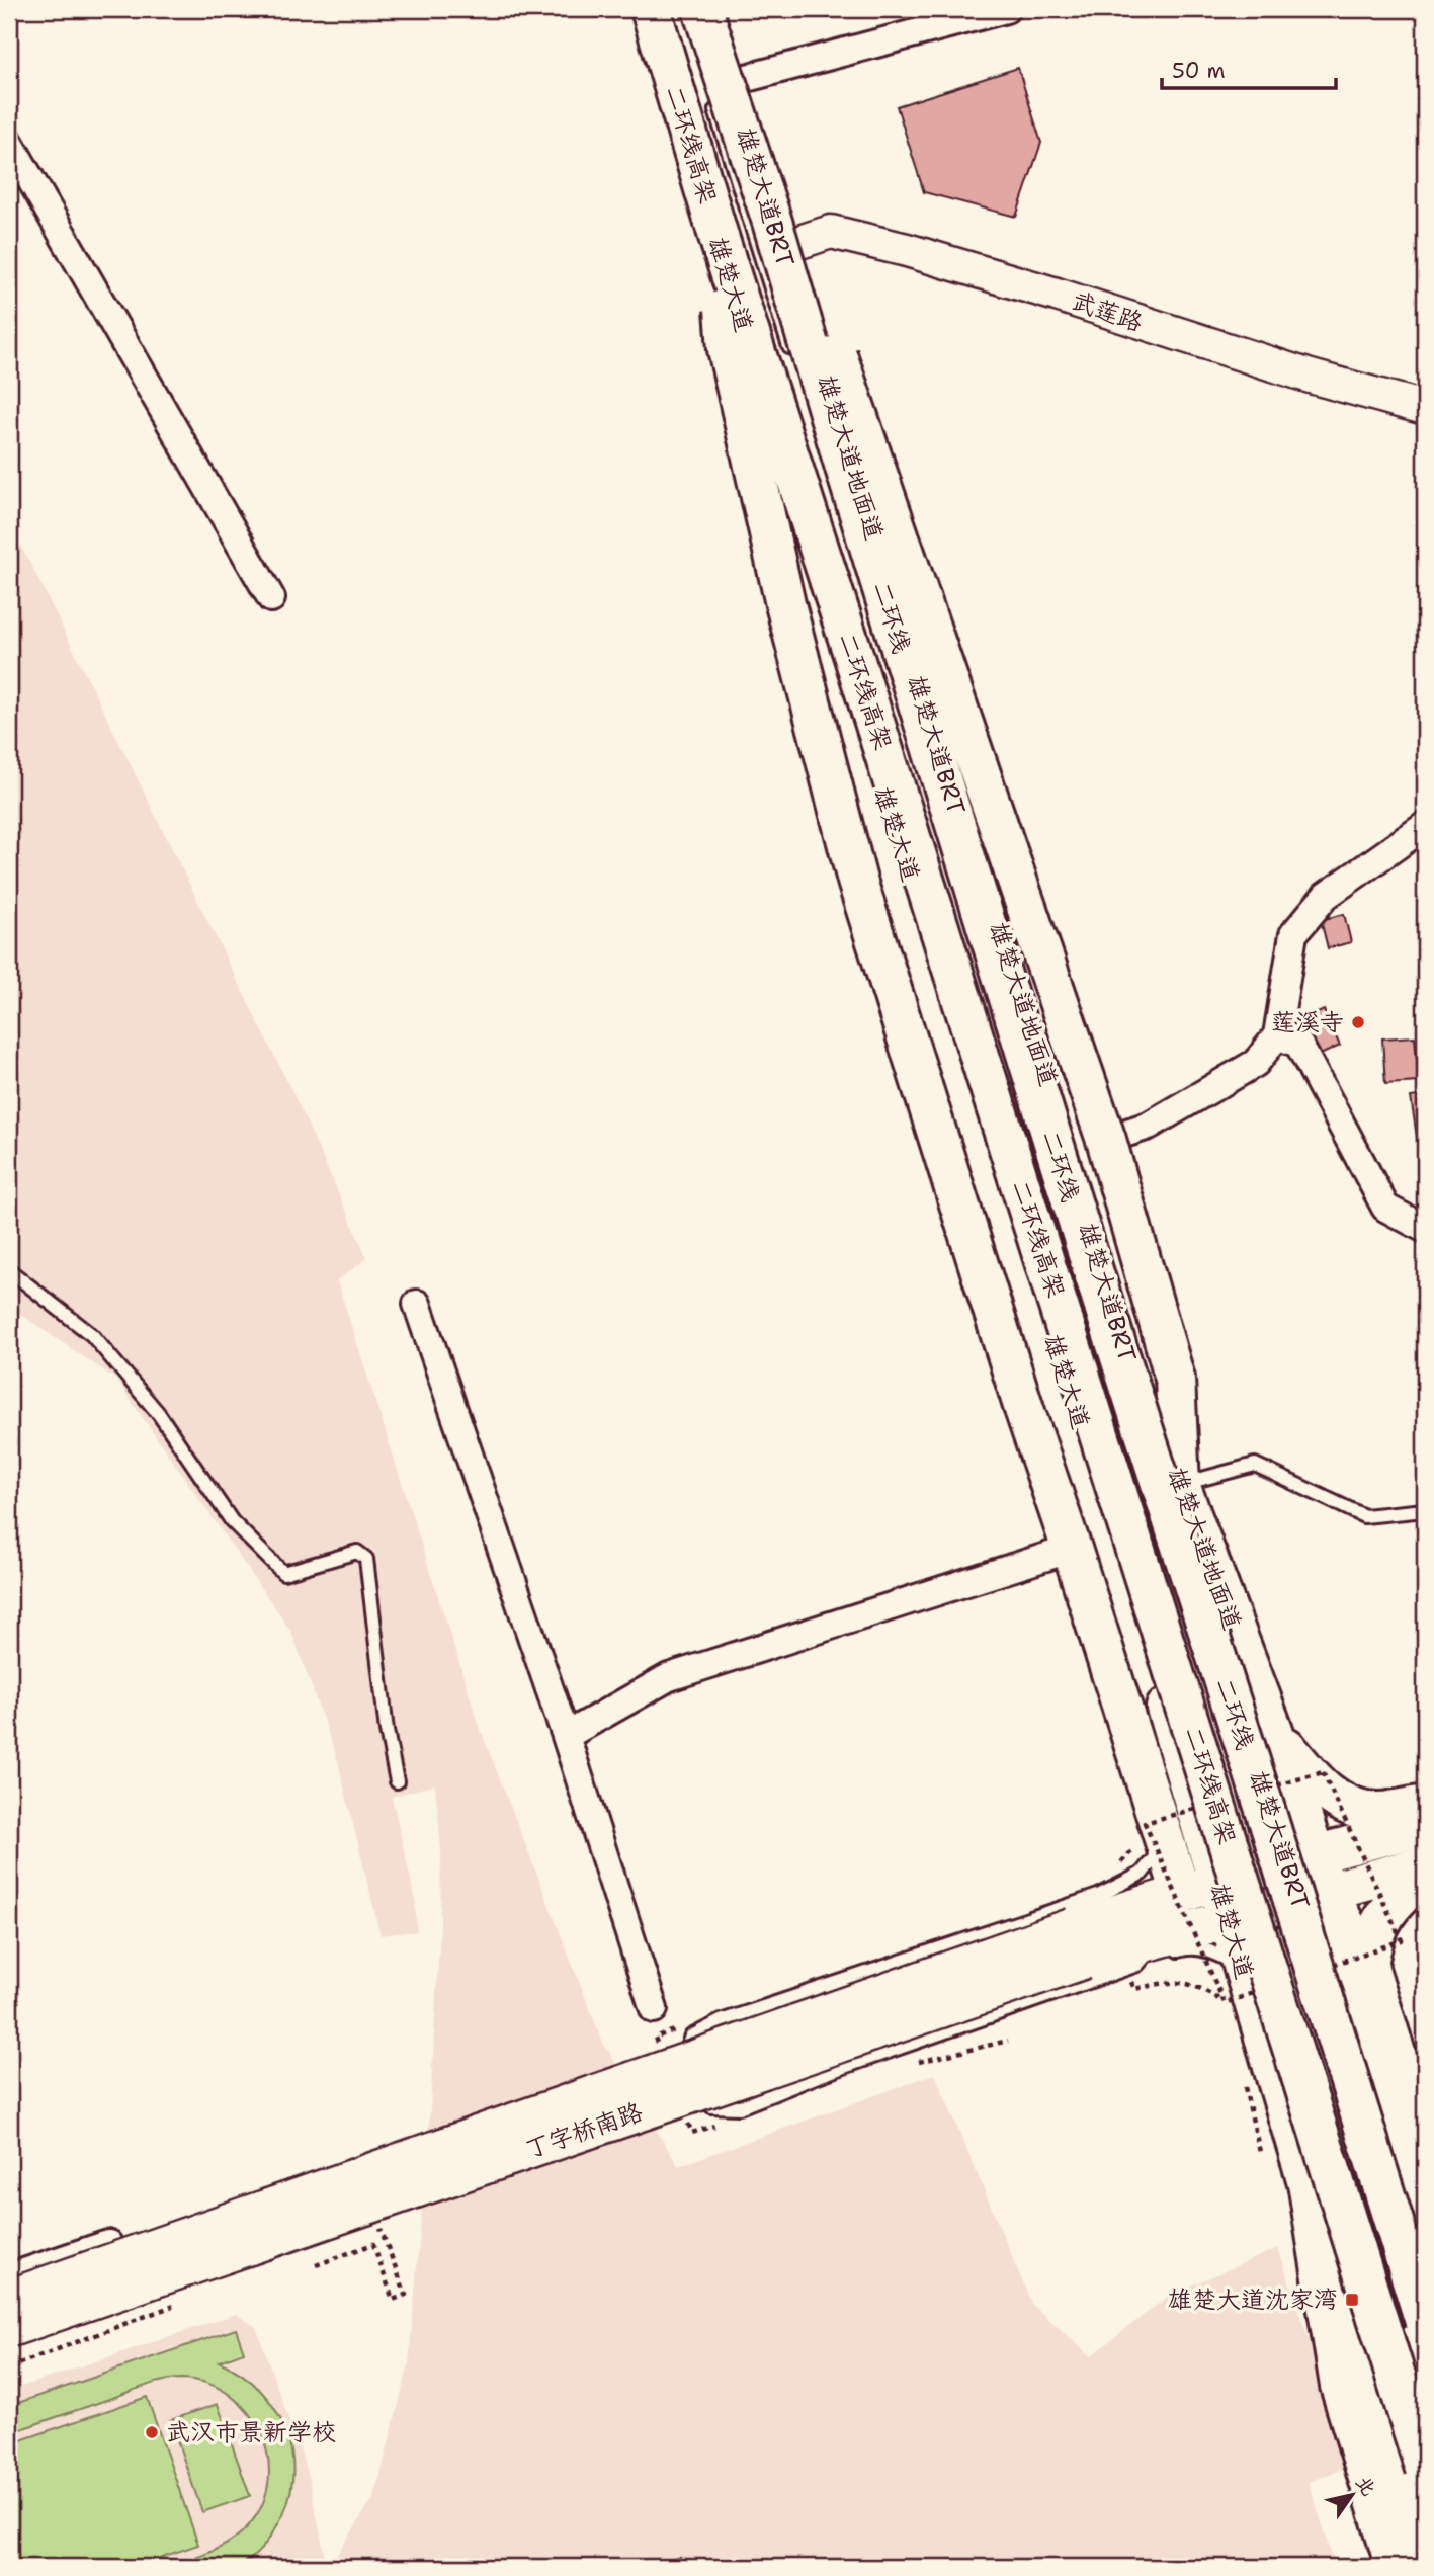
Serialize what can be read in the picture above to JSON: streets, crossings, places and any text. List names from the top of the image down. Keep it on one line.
{"streets":{"main road":["二环线高架","雄楚大道","雄楚大道地面道","二环线","丁字桥南路"],"street":["武莲路"],"lane":["雄楚大道BRT"]},"crossings":[["雄楚大道BRT","雄楚大道地面道"],["武莲路","雄楚大道地面道"],["武莲路","二环线"],["雄楚大道地面道","二环线"]],"places":{"other":["莲溪寺","武汉市景新学校"],"transit":["雄楚大道沈家湾"]},"scale_bar":"50 m","north":"top right"}
